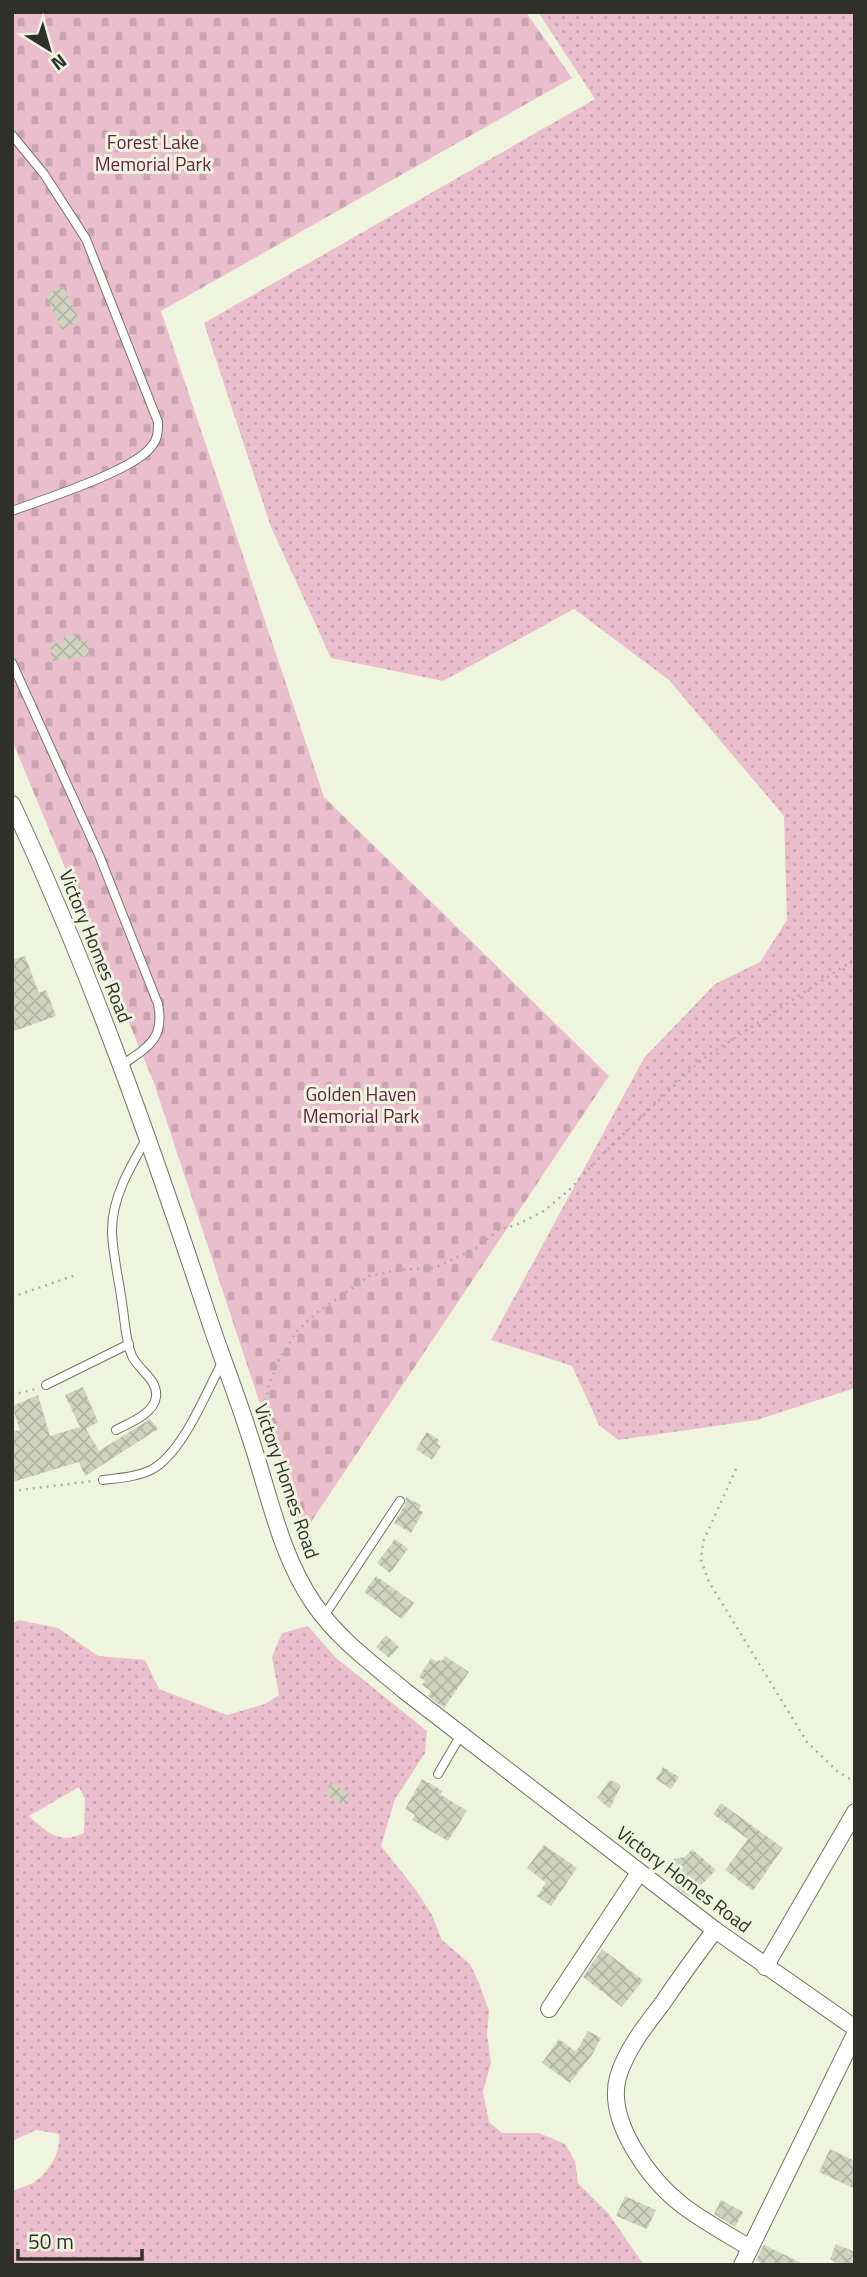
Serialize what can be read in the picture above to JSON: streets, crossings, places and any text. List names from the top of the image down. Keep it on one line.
{"streets":{"street":["Victory Homes Road"]},"parks":["Forest Lake Memorial Park","Golden Haven Memorial Park"],"scale_bar":"50 m","north":"bottom right"}
